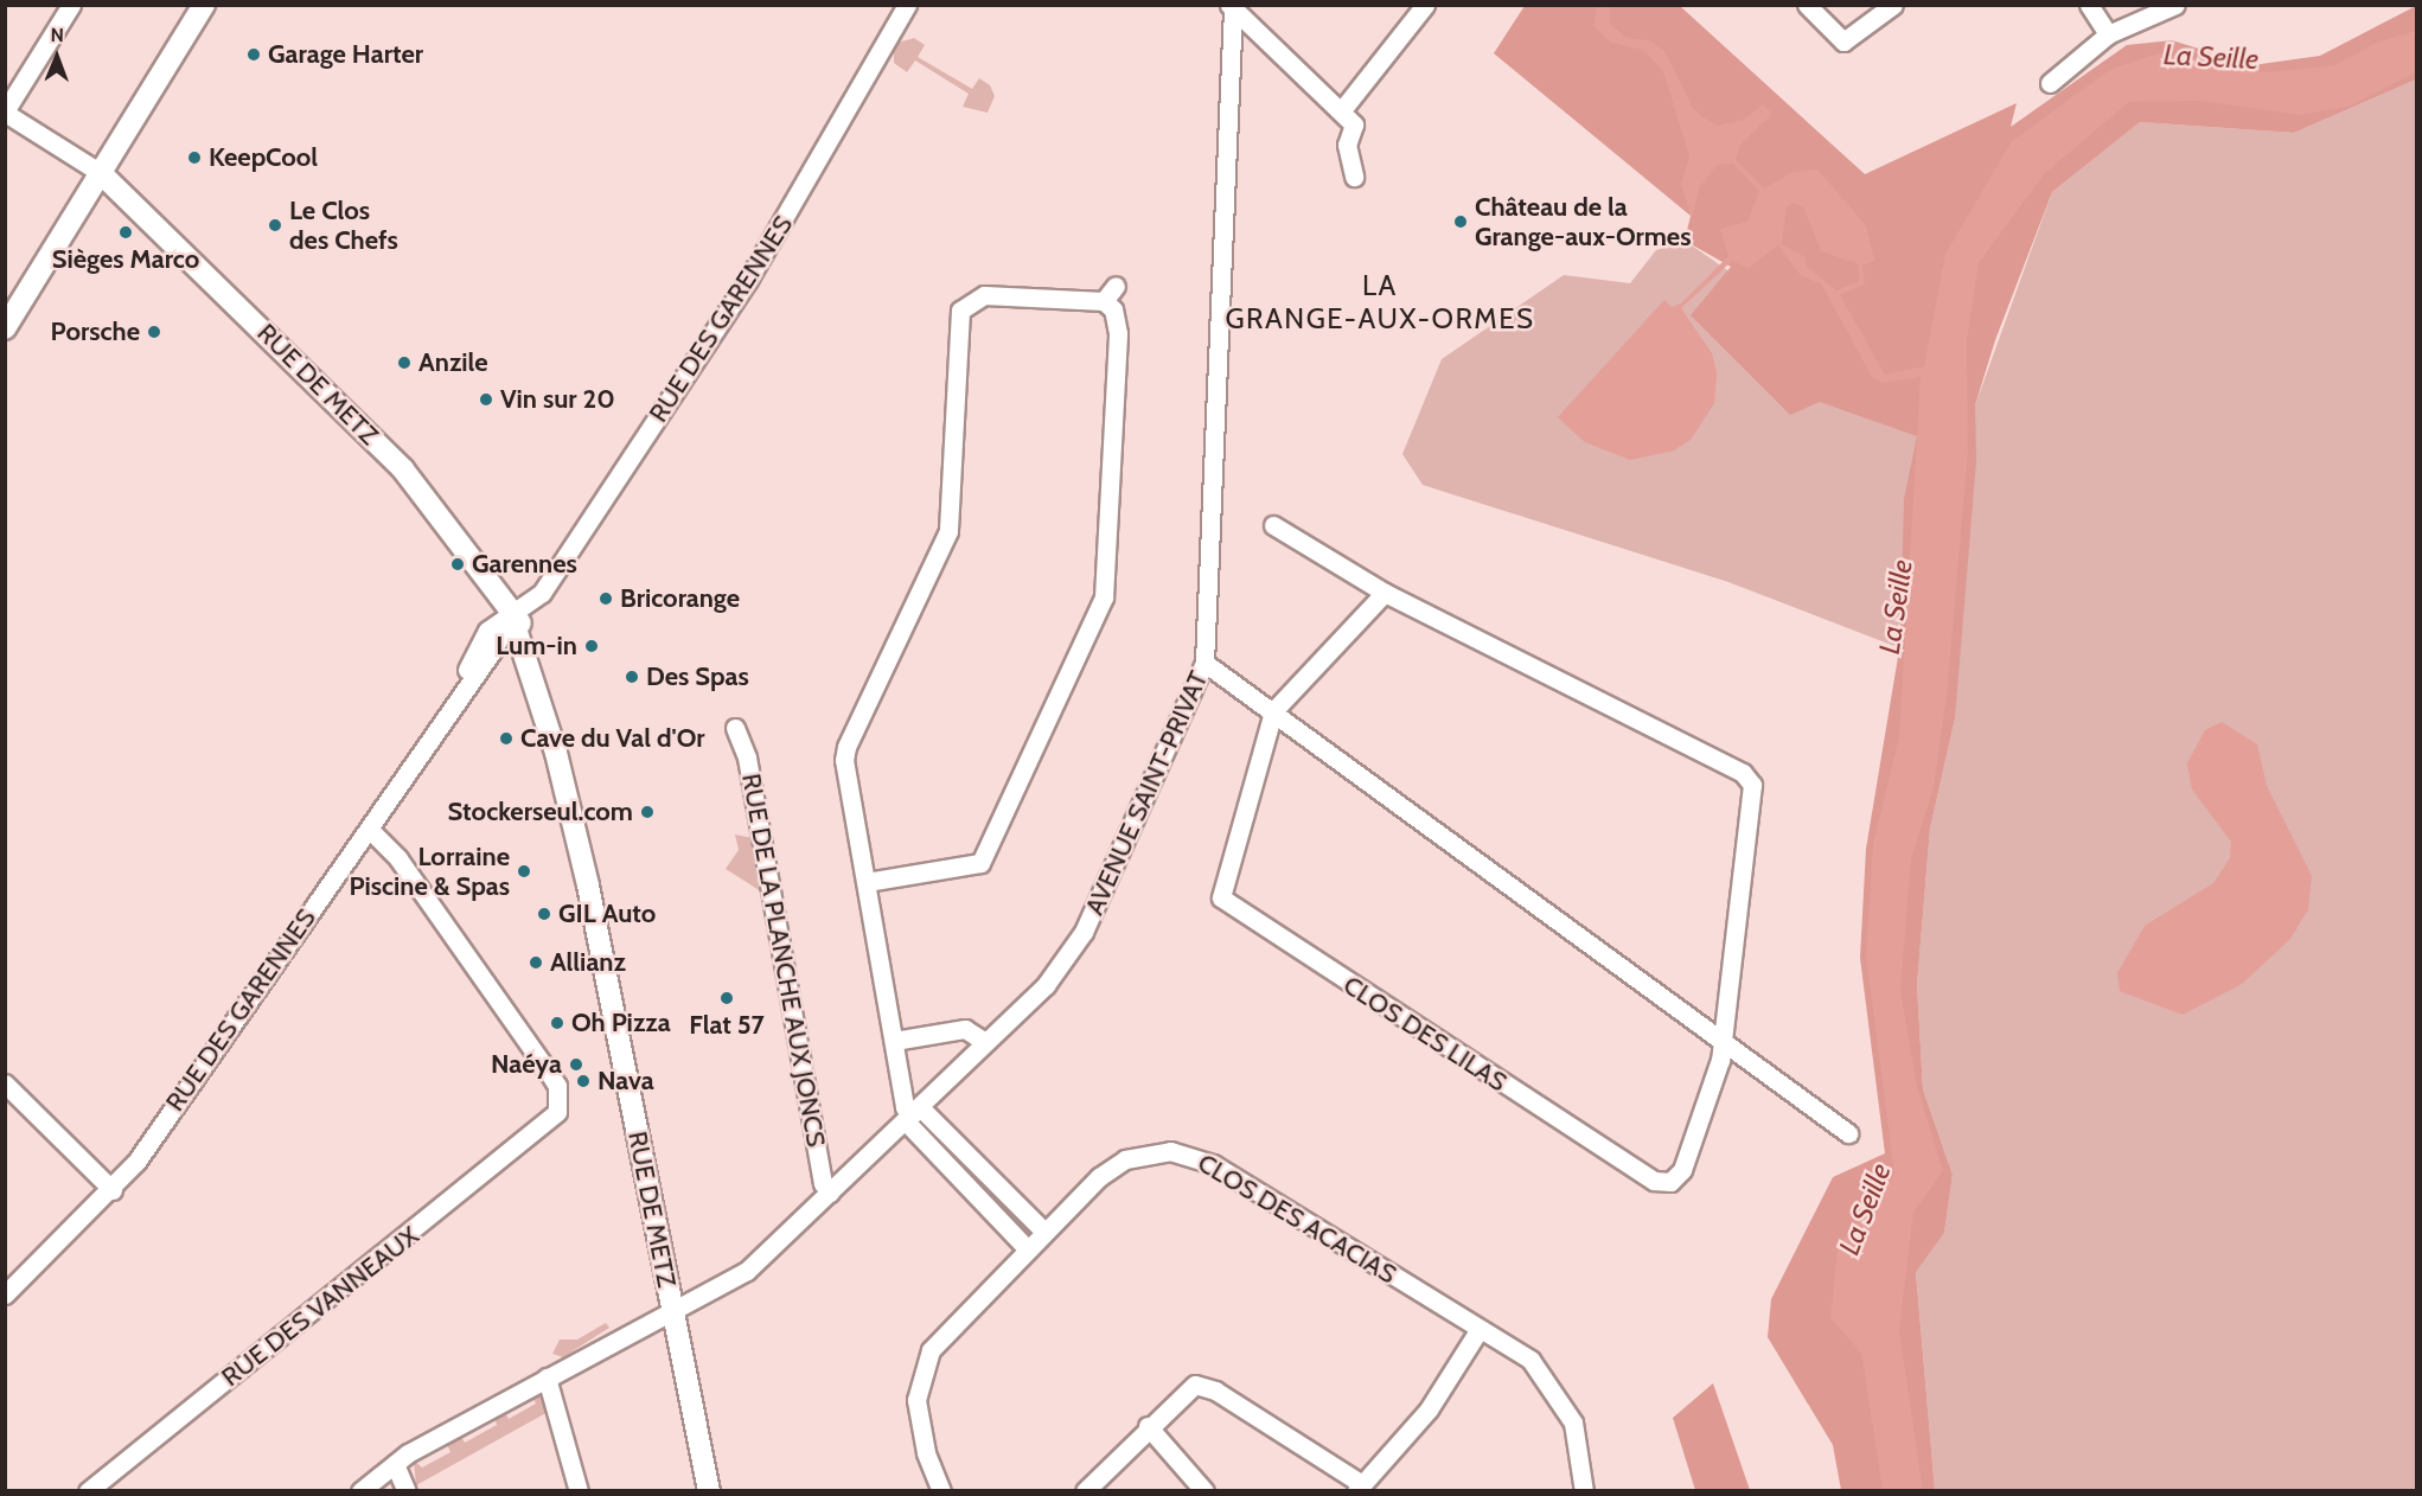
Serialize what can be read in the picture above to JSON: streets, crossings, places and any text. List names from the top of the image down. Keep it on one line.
{"streets":{"main road":["RUE DE METZ"],"street":["RUE DES GARENNES","AVENUE SAINT-PRIVAT","RUE DE LA PLANCHE AUX JONCS","CLOS DES LILAS","CLOS DES ACACIAS","RUE DES VANNEAUX"]},"crossings":[["RUE DES GARENNES","RUE DE METZ"],["RUE DES GARENNES","RUE DES VANNEAUX"],["RUE DE METZ","AVENUE SAINT-PRIVAT"],["AVENUE SAINT-PRIVAT","RUE DE LA PLANCHE AUX JONCS"]],"districts":["LA GRANGE-AUX-ORMES"],"water":["La Seille"],"places":["Garage Harter","KeepCool","Château de la Grange-aux-Ormes","Le Clos des Chefs","Sièges Marco","Porsche","Anzile","Vin sur 20","Garennes","Bricorange","Lum-in","Des Spas","Cave du Val d'Or","Stockerseul.com","Lorraine Piscine & Spas","GIL Auto","Allianz","Flat 57","Oh Pizza","Naéya","Nava"],"north":"top"}
